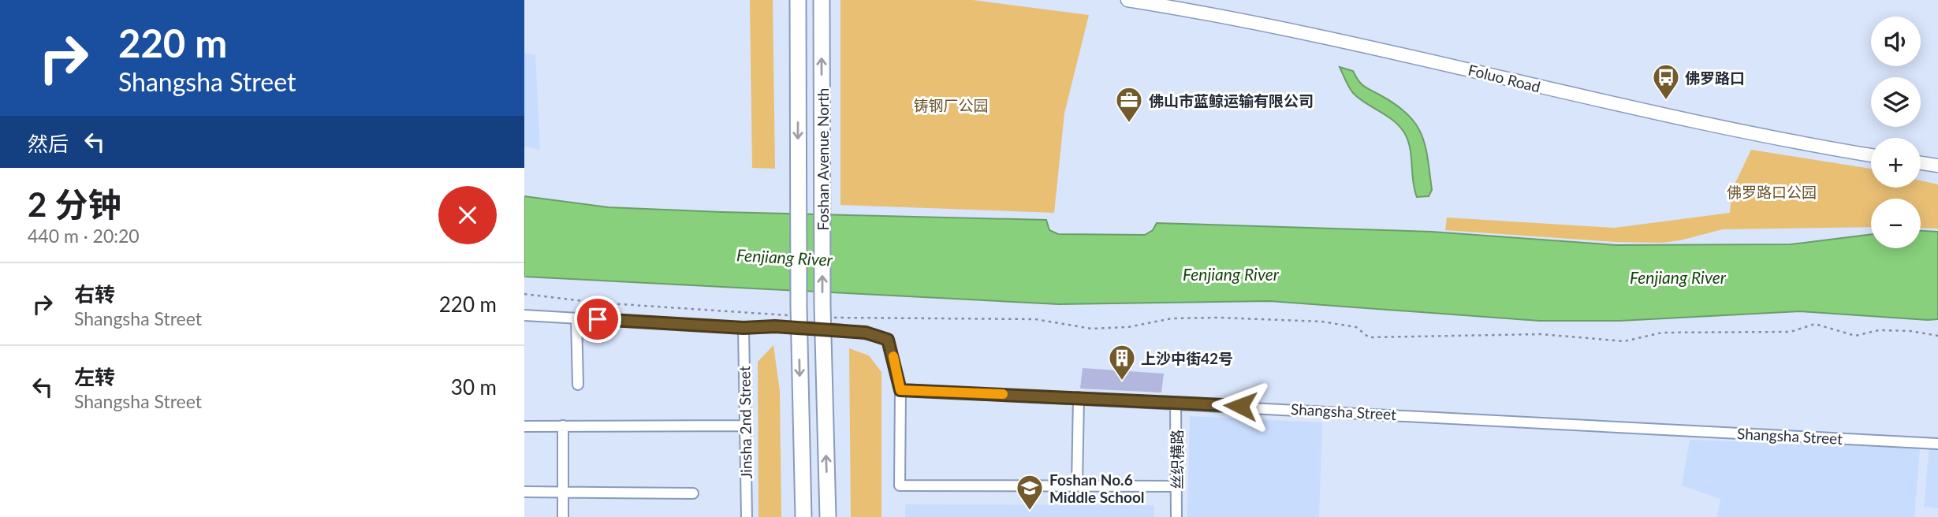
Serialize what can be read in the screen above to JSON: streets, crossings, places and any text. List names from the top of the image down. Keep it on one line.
{"streets":{"highway":["Foshan Avenue North"],"main road":["Foluo Road"],"street":["Shangsha Street","Jinsha 2nd Street","丝织横路"]},"crossings":[["Shangsha Street","丝织横路"]],"water":["Fenjiang River"],"parks":["铸钢厂公园","佛罗路口公园"],"places":{"bus stop":["佛罗路口"],"office":["佛山市蓝鲸运输有限公司"],"building":["上沙中街42号"],"school or university":["Foshan No.6 Middle School"]},"page":{"turn":["220 m","Shangsha Street"],"map_buttons":["+","−"],"then":"然后","heading":["2 分钟","440 m · 20:20"],"list":[{"name":"右转","note":"Shangsha Street","value":"220 m"},{"name":"左转","note":"Shangsha Street","value":"30 m"}]}}
